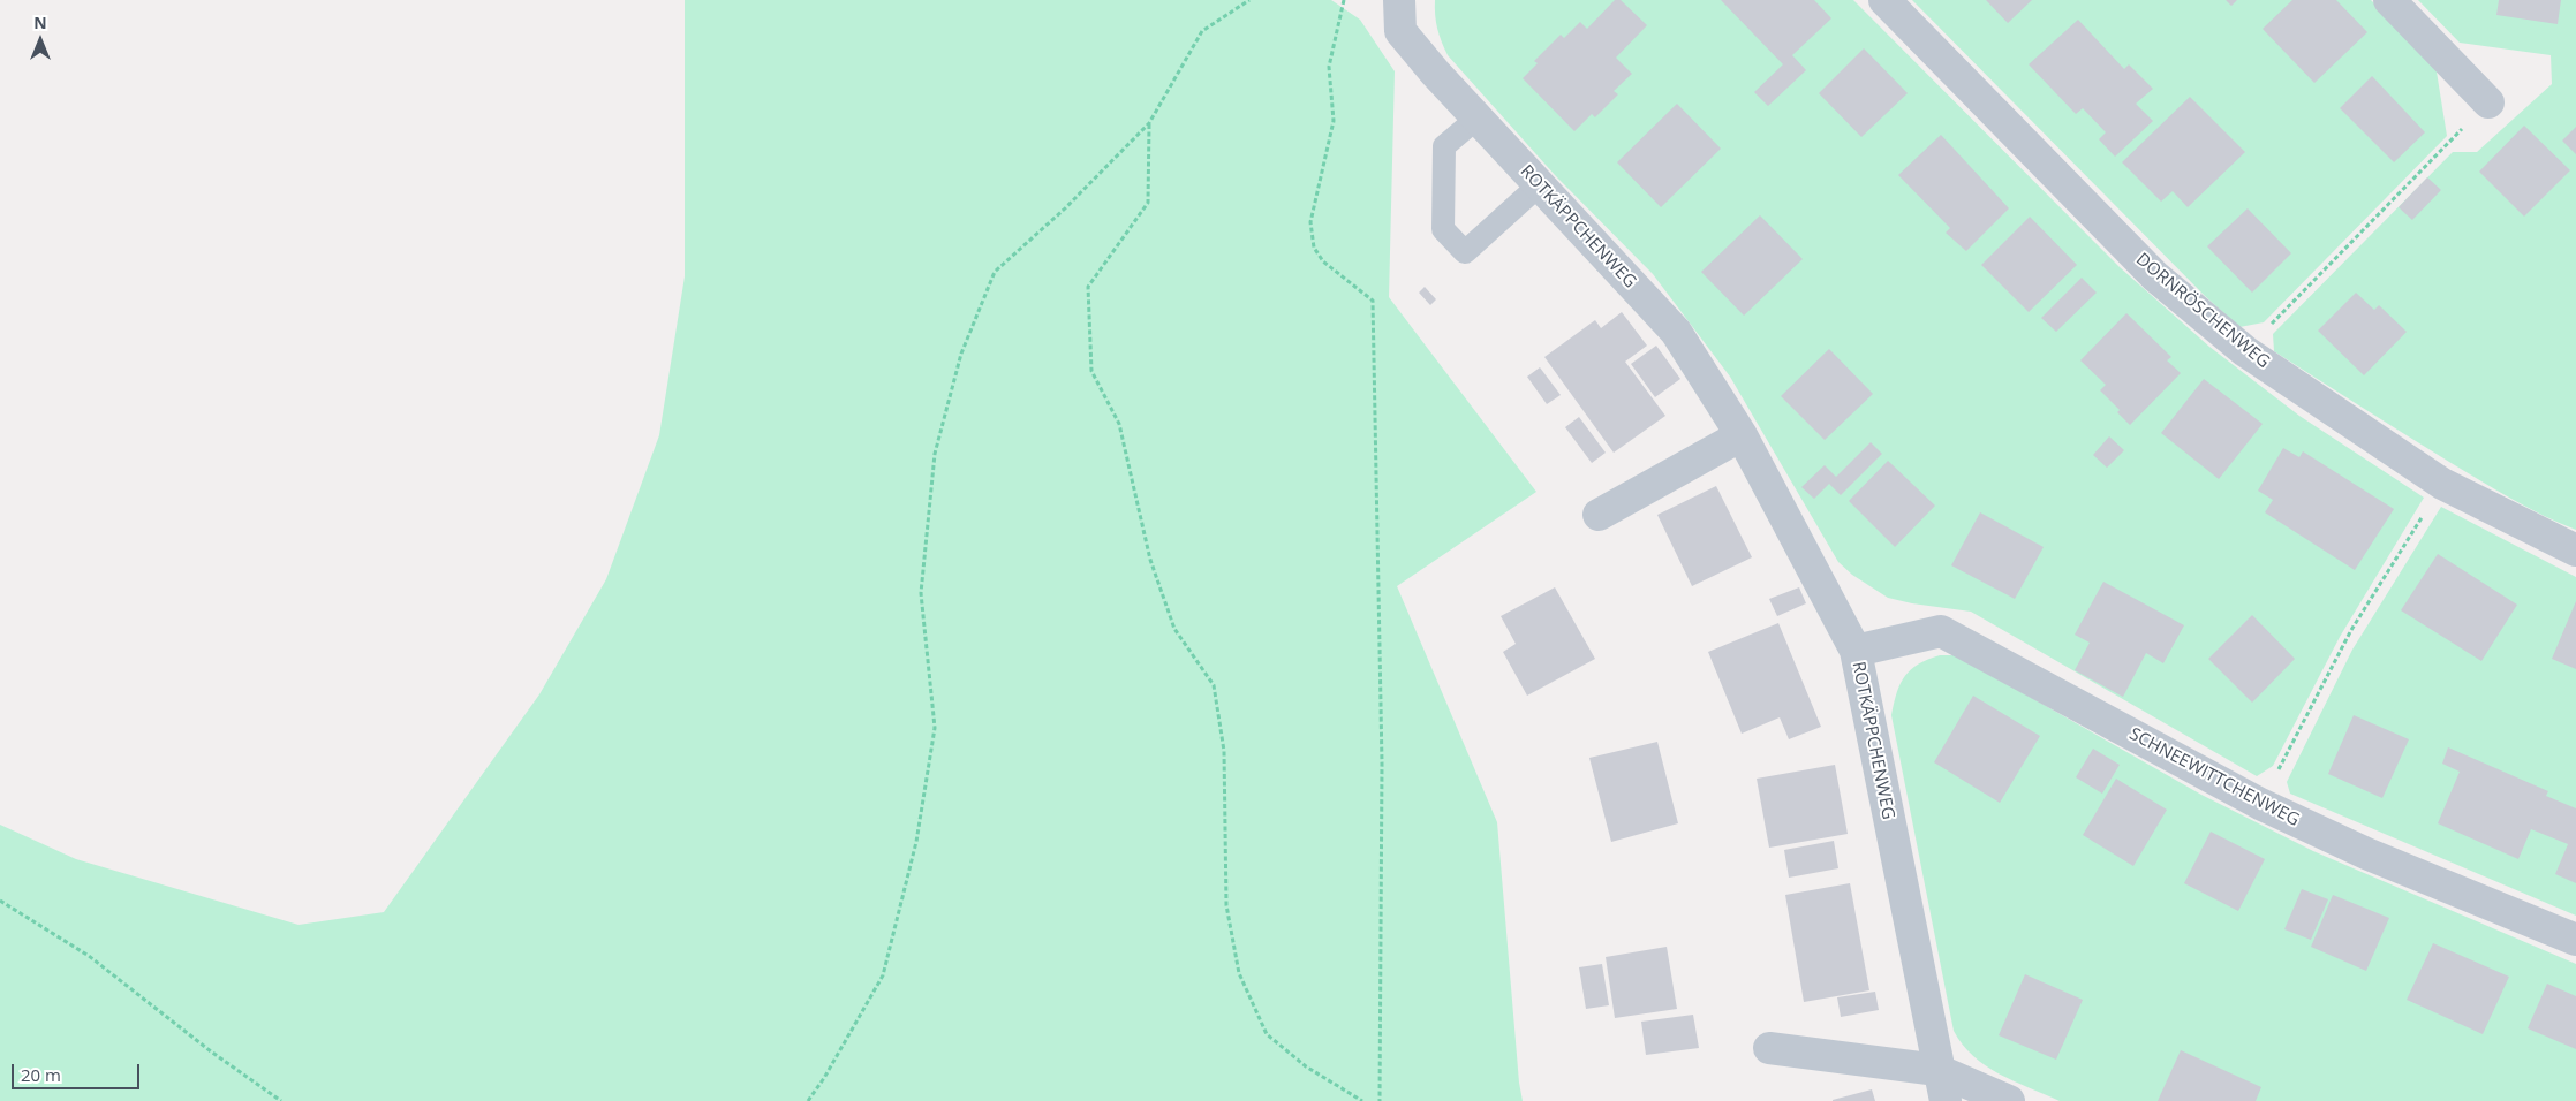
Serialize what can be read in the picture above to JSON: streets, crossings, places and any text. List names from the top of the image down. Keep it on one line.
{"streets":{"street":["ROTKÄPPCHENWEG","DORNRÖSCHENWEG","SCHNEEWITTCHENWEG"]},"crossings":[["ROTKÄPPCHENWEG","SCHNEEWITTCHENWEG"]],"scale_bar":"20 m","north":"top"}
